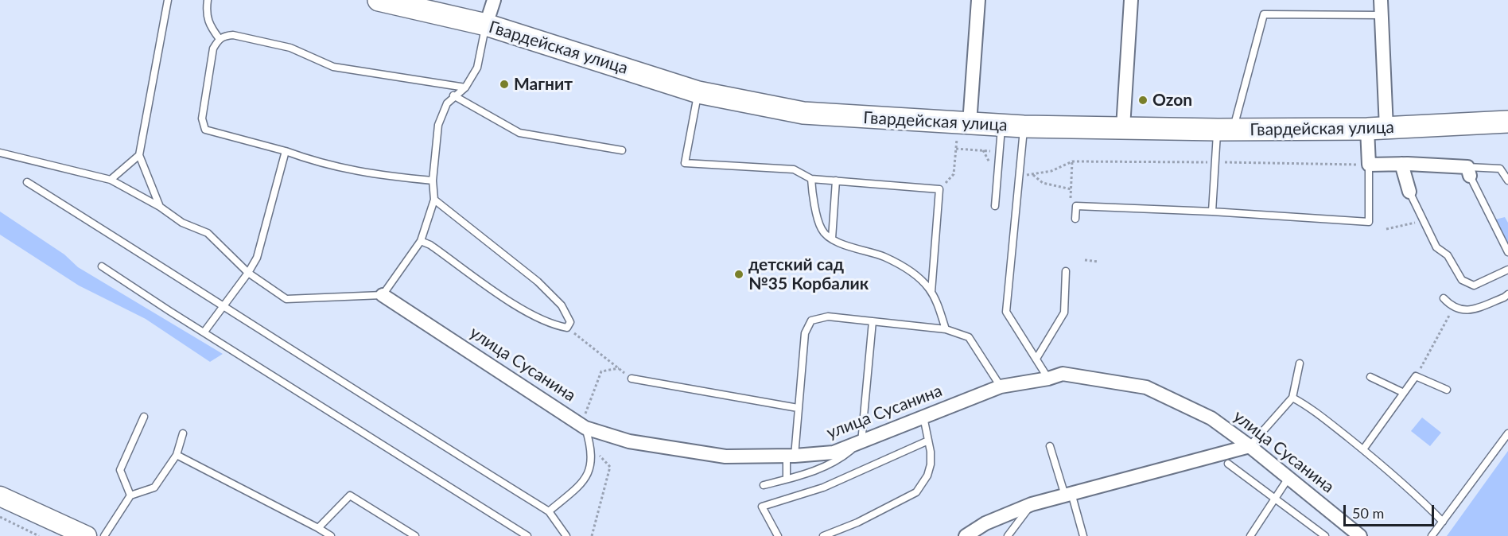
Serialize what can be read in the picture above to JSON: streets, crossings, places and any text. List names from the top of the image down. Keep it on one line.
{"streets":{"main road":["Гвардейская улица"],"street":["улица Сусанина"]},"places":["Магнит","Ozon","детский сад №35 Корбалик"],"scale_bar":"50 m"}
